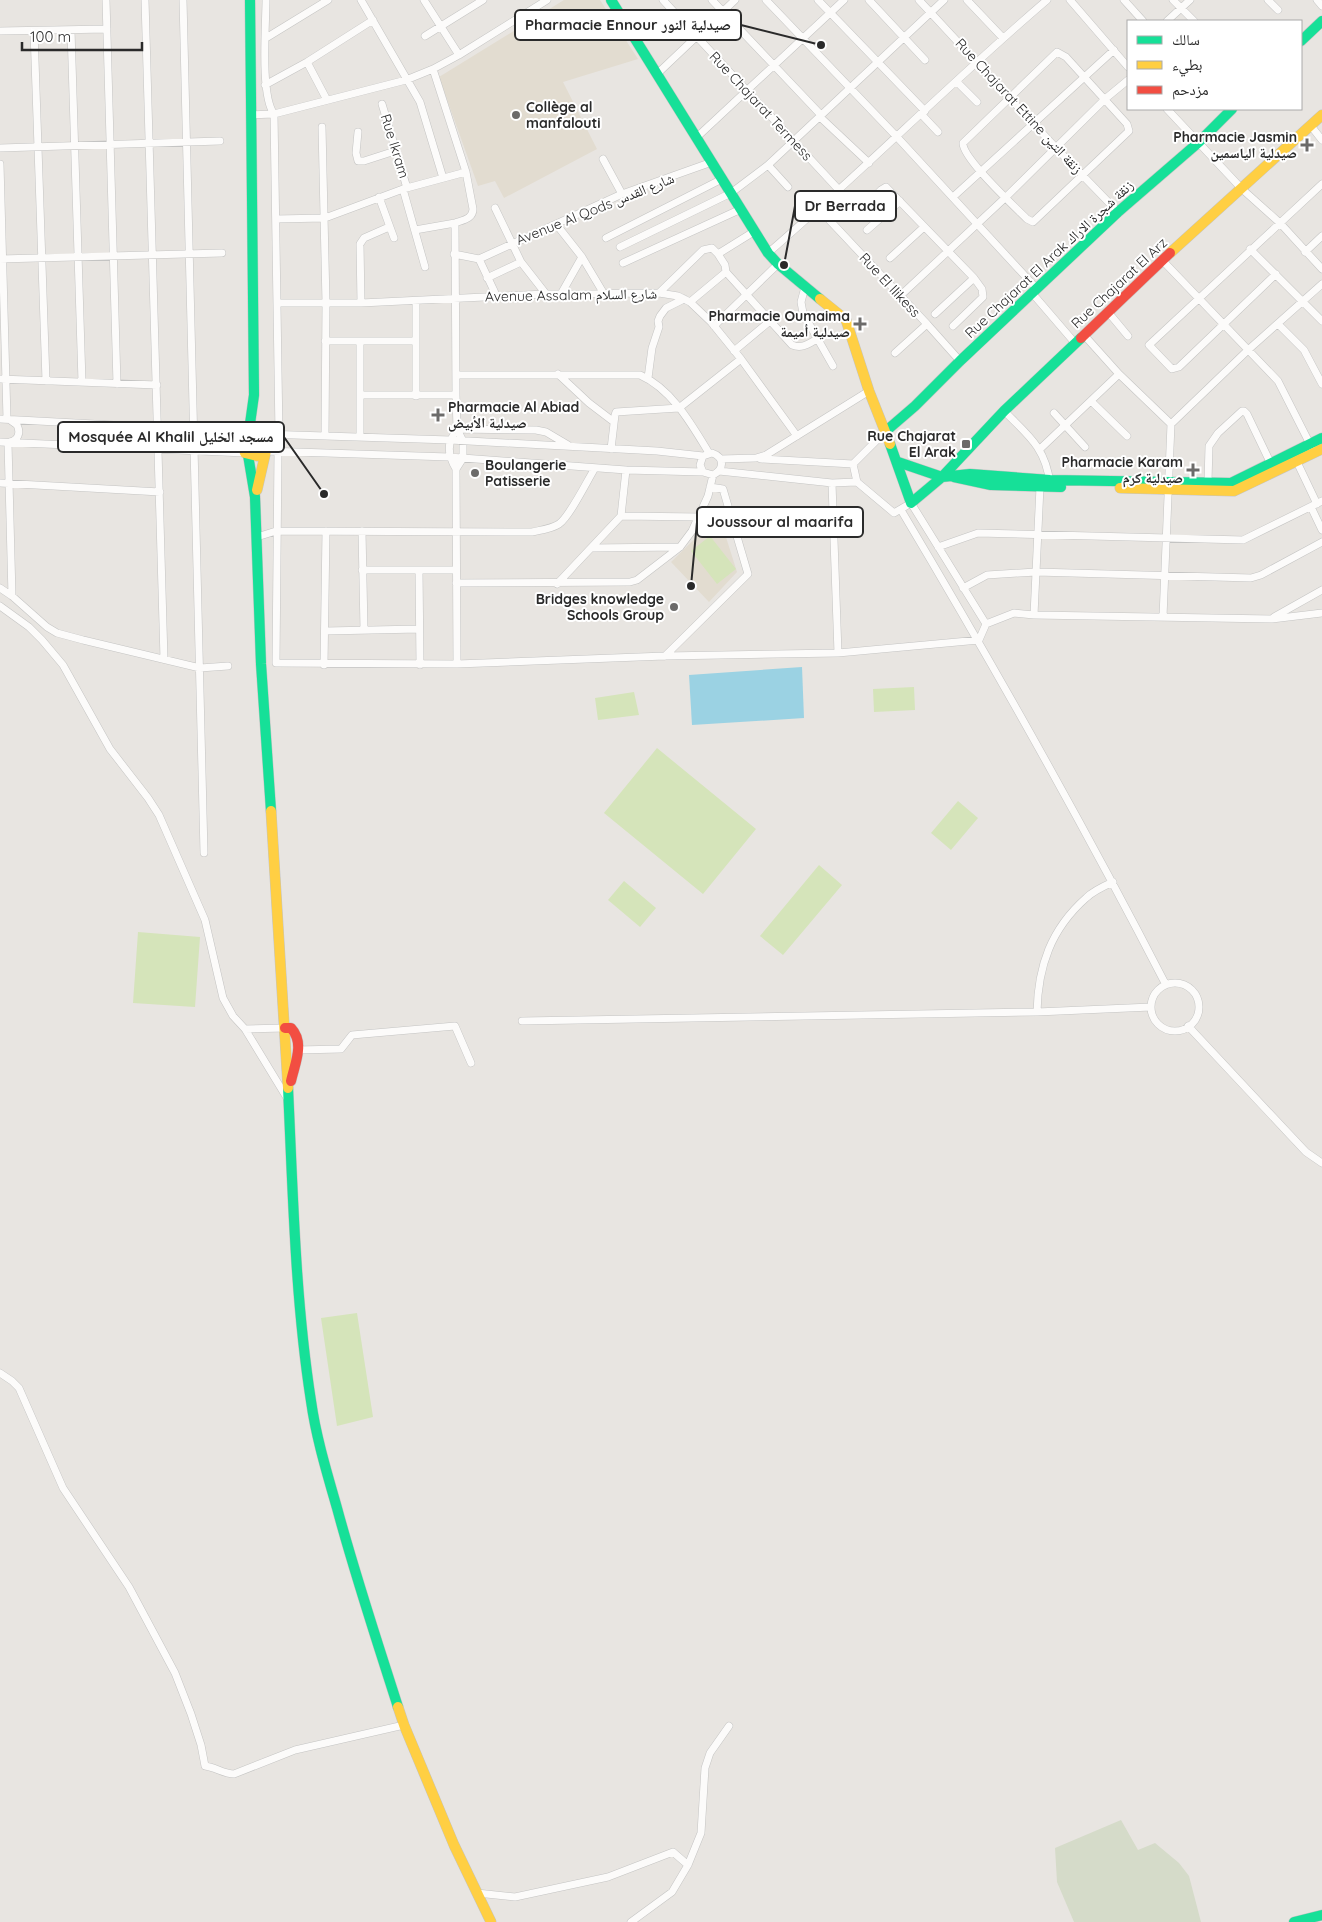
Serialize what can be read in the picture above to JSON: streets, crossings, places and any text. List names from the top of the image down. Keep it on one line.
{"streets":{"street":["Rue Chajarat Termess","Rue Chajarat Ettine زنقة التين","Rue Ikram","Avenue Al Qods شارع القدس","Rue Chajarat El Arak زنقة شجرة الاراك","Rue Chajarat El Arz","Rue El Ilikess","Avenue Assalam شارع السلام"]},"crossings":[["Rue Chajarat Ettine زنقة التين","Rue Chajarat El Arak زنقة شجرة الاراك"],["Rue Chajarat El Arak زنقة شجرة الاراك","Rue El Ilikess"]],"places":{"other":["Pharmacie Ennour صيدلية النور","Collège al manfalouti","Dr Berrada","Boulangerie Patisserie","Mosquée Al Khalil مسجد الخليل","Joussour al maarifa","Bridges knowledge Schools Group"],"health":["Pharmacie Jasmin صيدلية الياسمين","Pharmacie Oumaima صيدلية أميمة","Pharmacie Al Abiad صيدلية الأبيض","Pharmacie Karam صيدلية كرم"],"transit":["Rue Chajarat El Arak"]},"legend":["سالك","بطيء","مزدحم"],"scale_bar":"100 m"}
